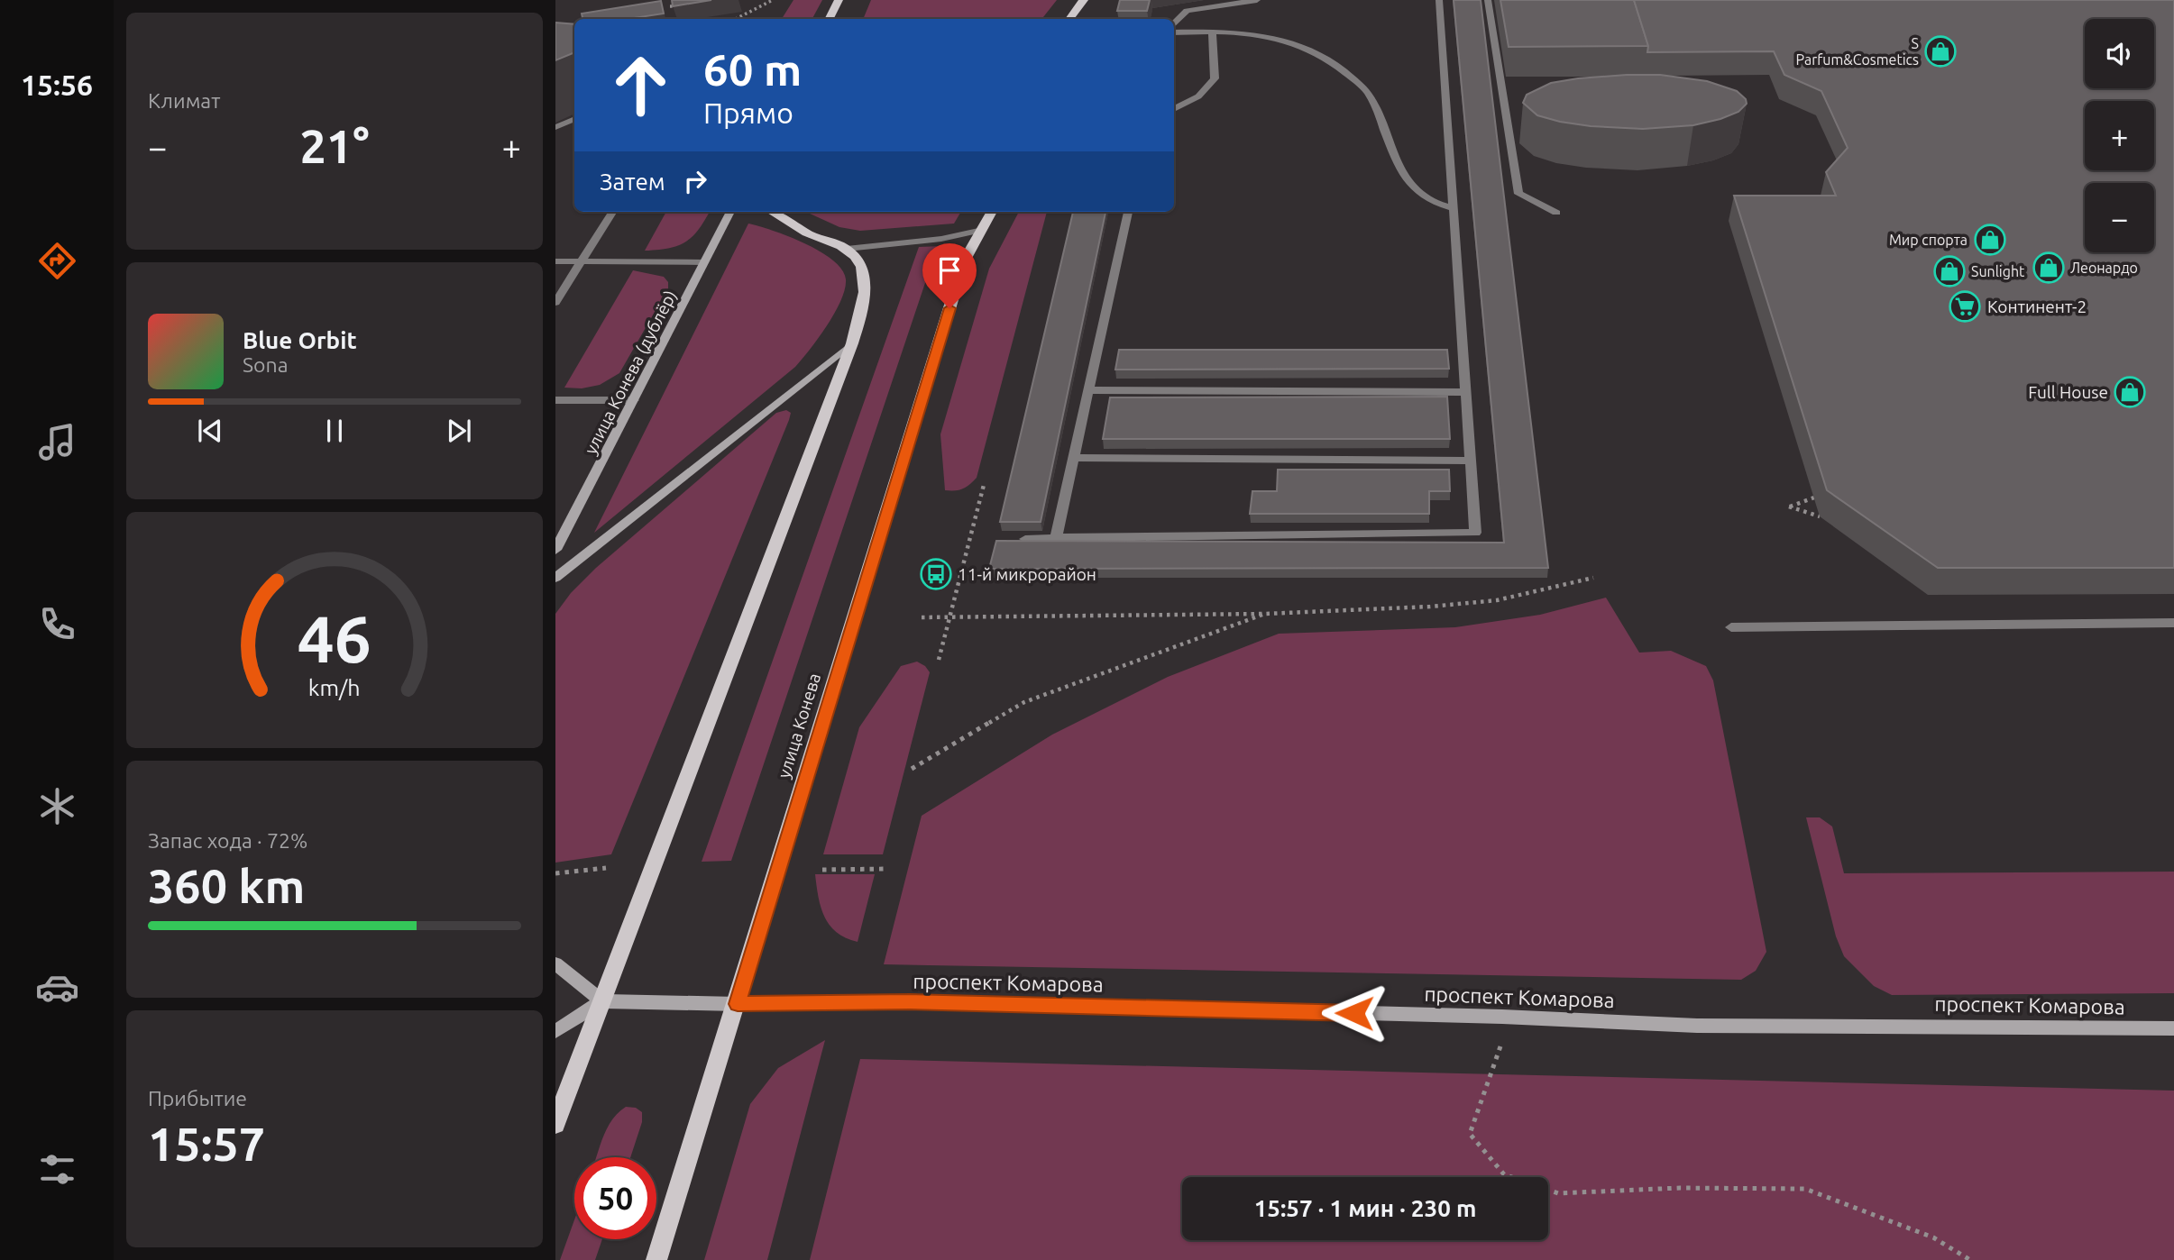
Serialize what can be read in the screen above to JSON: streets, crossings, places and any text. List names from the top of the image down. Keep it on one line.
{"streets":{"main road":["улица Конева (дублёр)","улица Конева","проспект Комарова"]},"crossings":[["улица Конева","проспект Комарова"]],"places":{"shop":["S Parfum&Cosmetics","Мир спорта","Леонардо","Sunlight","Full House"],"supermarket":["Континент-2"],"bus stop":["11-й микрорайон"]},"page":{"tabs":"15:56","tile":["Климат",["Запас хода · 72%","360 km"],["Прибытие","15:57"]],"map_buttons":["+","−"],"turn":["60 m","Прямо"],"heat":["−","21°","+"],"then":"Затем","song":["Blue Orbit","Sona"],"limit":"50","trip":"15:57 · 1 мин · 230 m","gauge":["46","km/h"]}}
